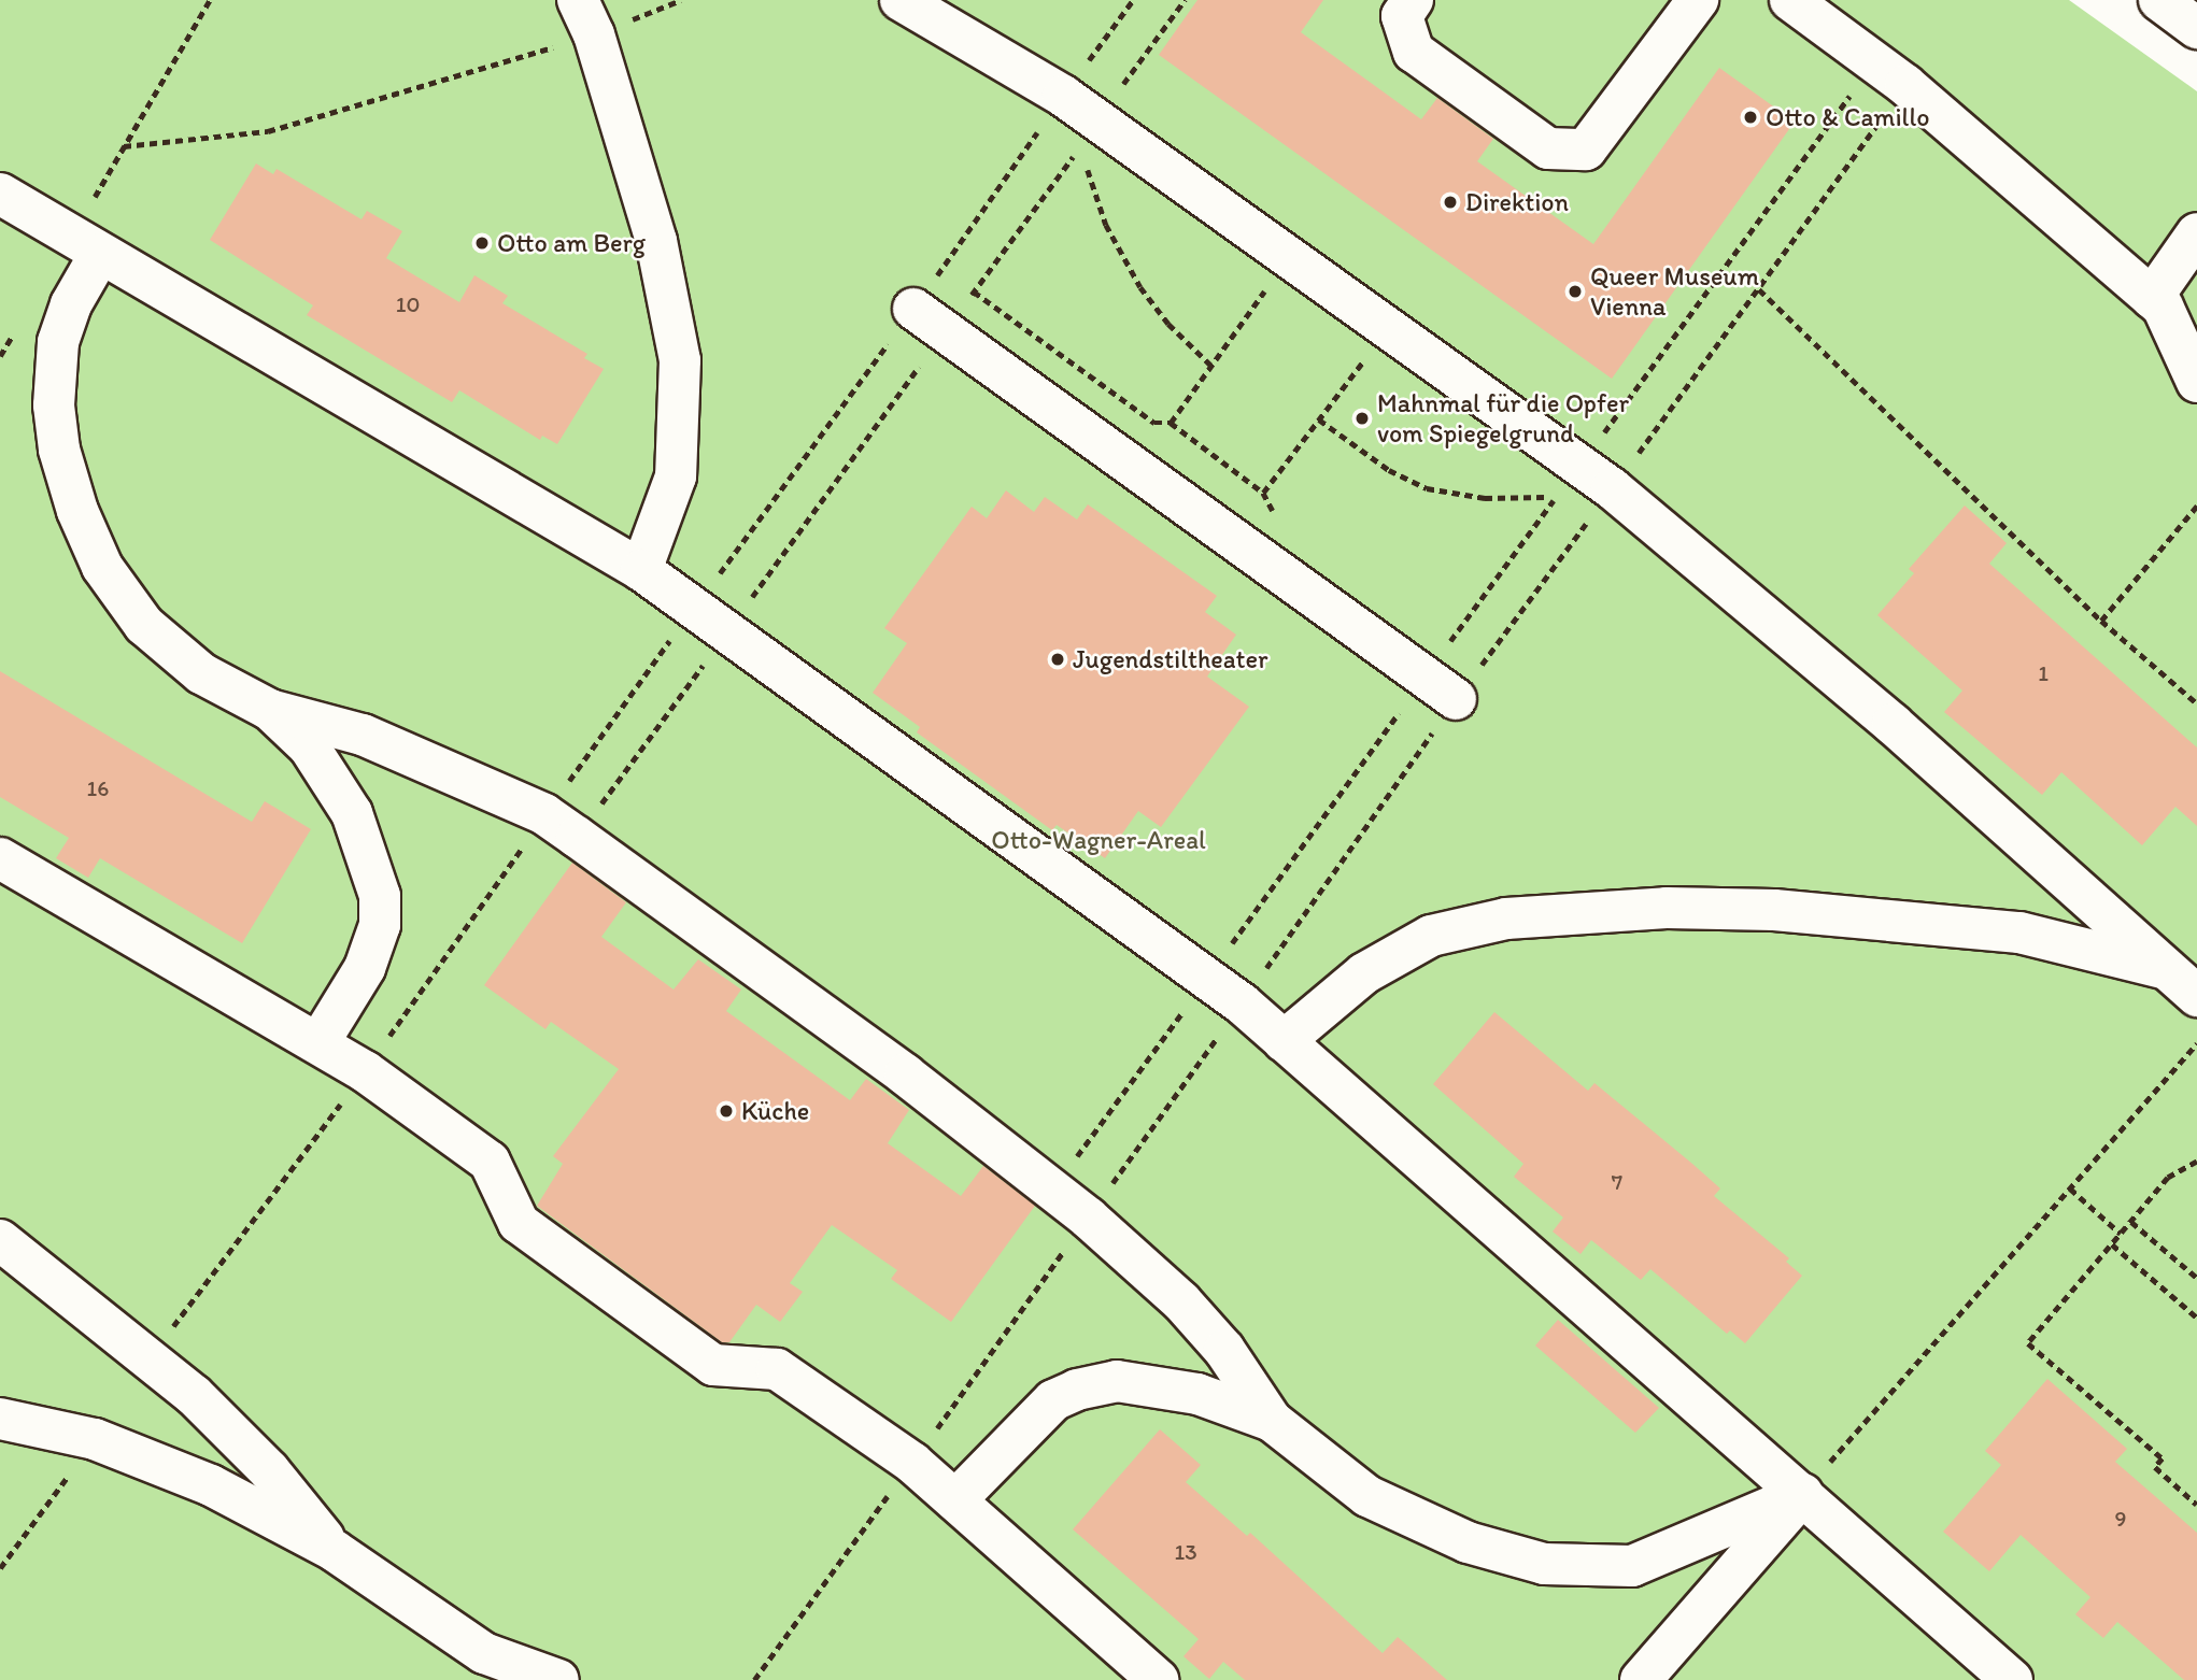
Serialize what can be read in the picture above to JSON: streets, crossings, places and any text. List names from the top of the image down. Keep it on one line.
{"parks":["Otto-Wagner-Areal"],"places":["Otto & Camillo","Direktion","Otto am Berg","Queer Museum Vienna","Mahnmal für die Opfer vom Spiegelgrund","Jugendstiltheater","Küche"],"house_numbers":["10","1","16","7","9","13"]}
